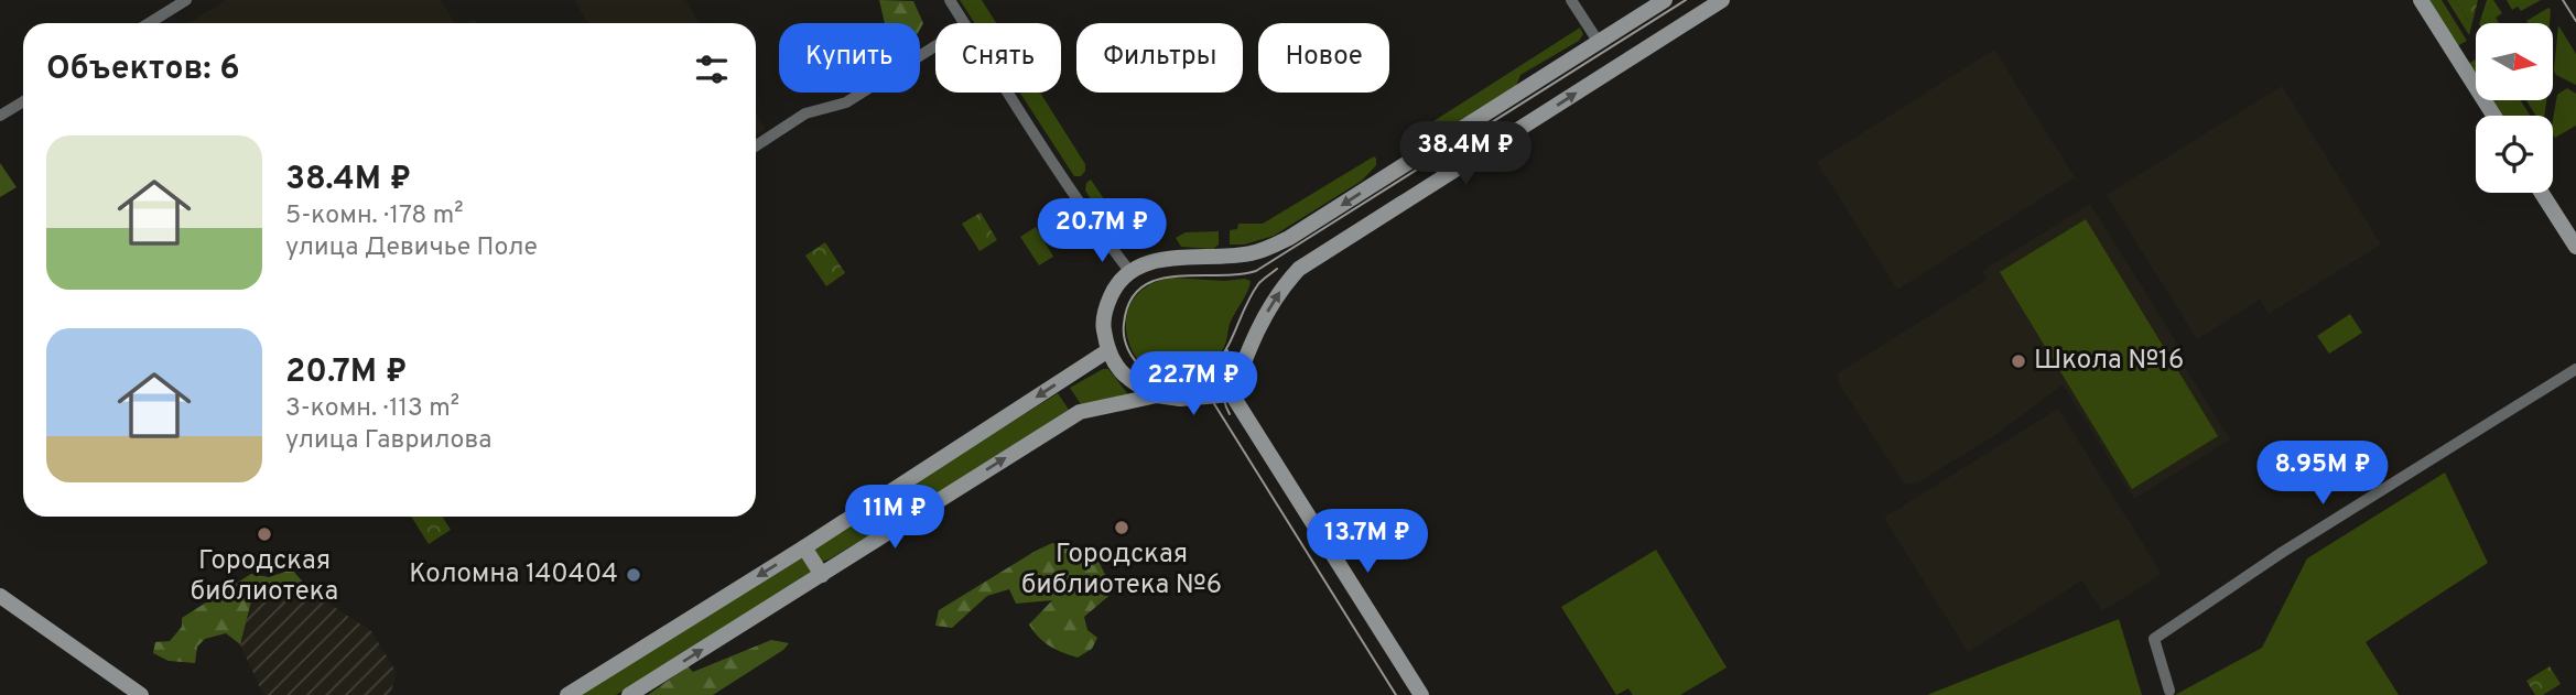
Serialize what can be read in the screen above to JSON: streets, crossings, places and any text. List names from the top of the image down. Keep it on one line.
{"places":["Школа №16","Городская библиотека №6","Городская библиотека","Коломна 140404"],"north":"right","page":{"chip":["Купить","Снять","Фильтры","Новое"],"heading":"Объектов: 6","list":[{"name":"38.4M ₽","note":"5-комн. · 178 m² · улица Девичье Поле"},{"name":"20.7M ₽","note":"3-комн. · 113 m² · улица Гаврилова"}],"price":["38.4M ₽","20.7M ₽","22.7M ₽","8.95M ₽","11M ₽","13.7M ₽"]}}
